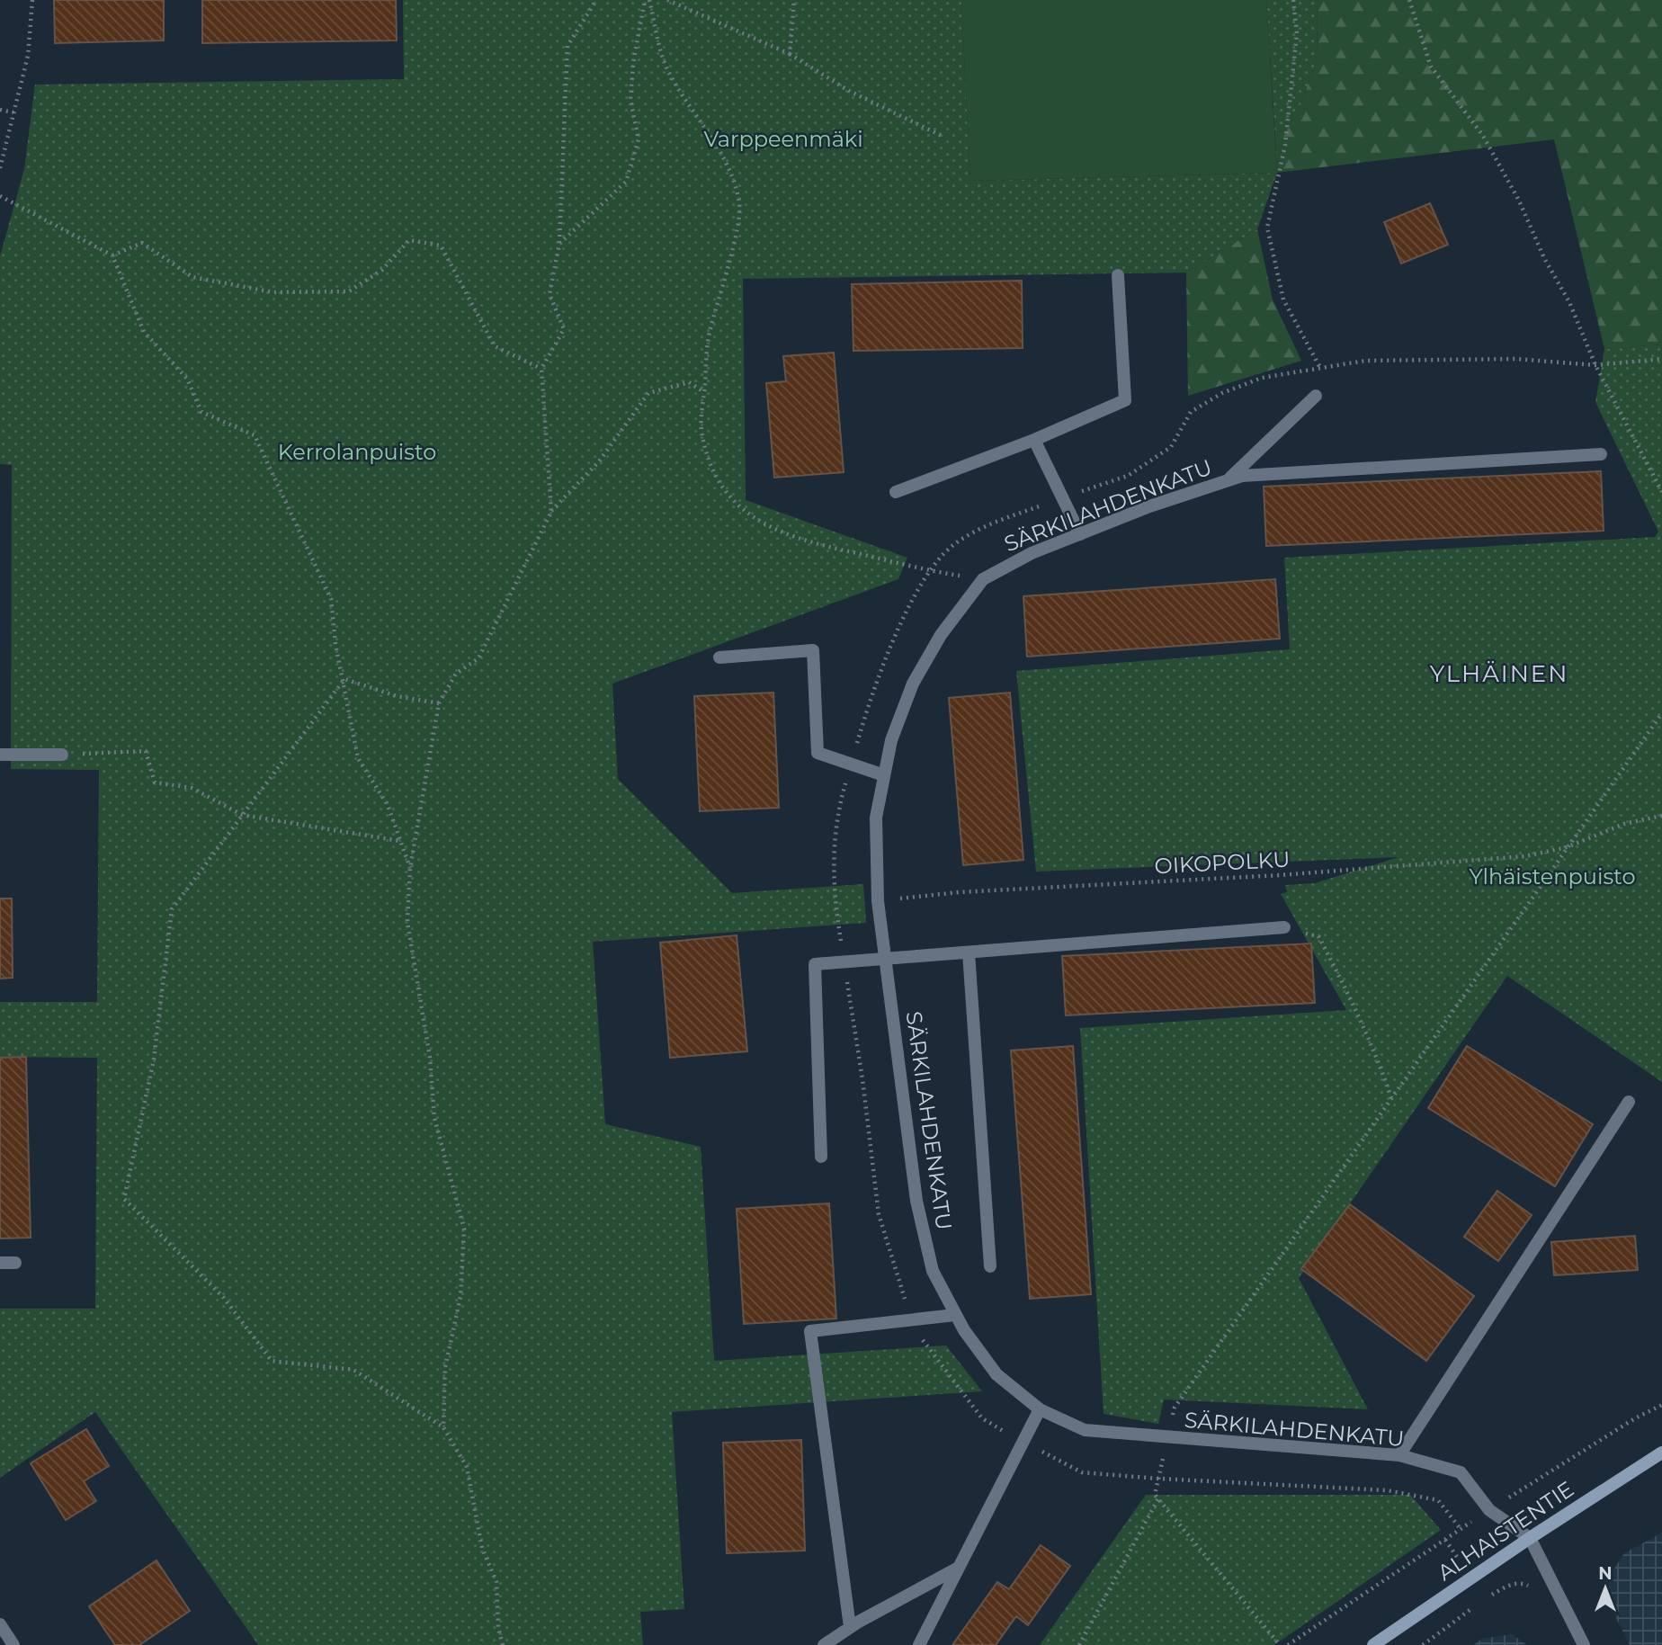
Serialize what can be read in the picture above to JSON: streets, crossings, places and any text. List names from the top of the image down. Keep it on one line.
{"streets":{"street":["SÄRKILAHDENKATU","ALHAISTENTIE"],"path":["OIKOPOLKU"]},"crossings":[["SÄRKILAHDENKATU","OIKOPOLKU"],["SÄRKILAHDENKATU","ALHAISTENTIE"]],"districts":["YLHÄINEN"],"parks":["Varppeenmäki","Kerrolanpuisto","Ylhäistenpuisto"],"north":"top"}
